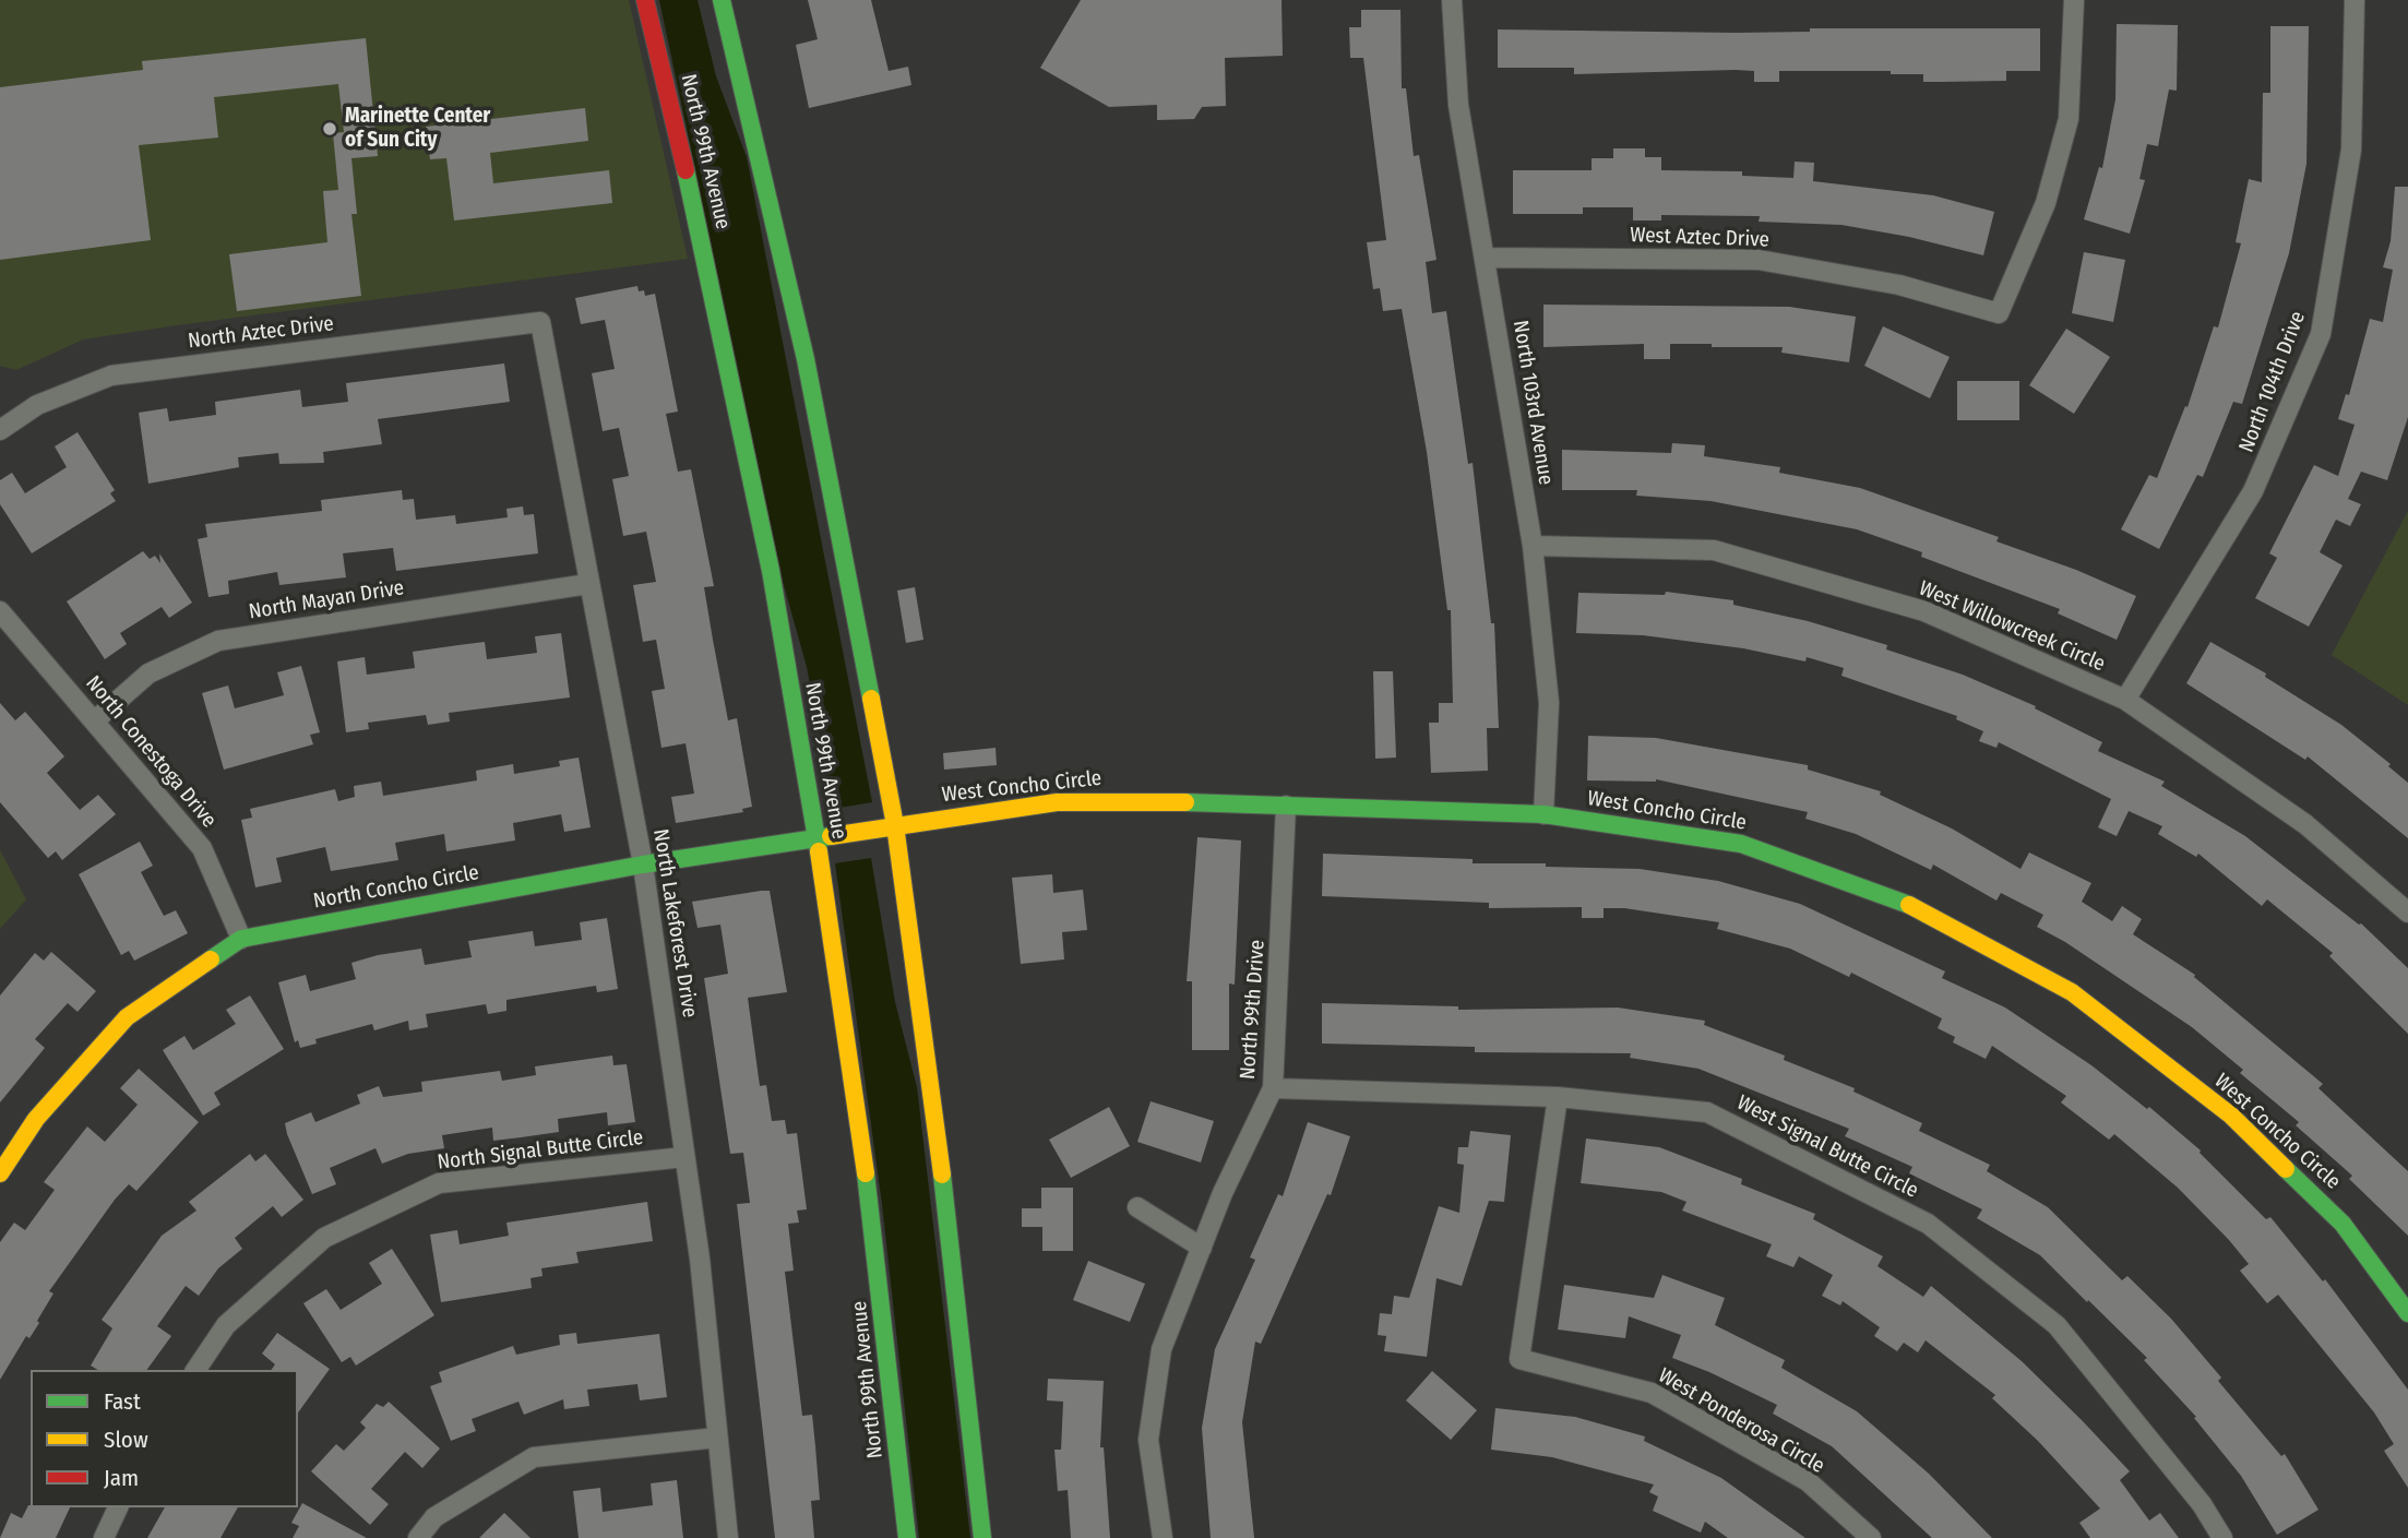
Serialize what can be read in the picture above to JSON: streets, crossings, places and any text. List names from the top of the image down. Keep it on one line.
{"streets":{"main road":["North 99th Avenue","West Concho Circle","North Concho Circle"],"street":["West Aztec Drive","North Aztec Drive","North 104th Drive","North 103rd Avenue","North Mayan Drive","West Willowcreek Circle","North Conestoga Drive","North Lakeforest Drive","North 99th Drive","West Signal Butte Circle","North Signal Butte Circle","West Ponderosa Circle"]},"crossings":[["North 99th Avenue","North Concho Circle"],["West Aztec Drive","North 103rd Avenue"],["North Aztec Drive","North Lakeforest Drive"],["North 104th Drive","West Willowcreek Circle"],["North 103rd Avenue","West Willowcreek Circle"],["North 103rd Avenue","West Concho Circle"],["North Mayan Drive","North Conestoga Drive"],["North Mayan Drive","North Lakeforest Drive"],["North Conestoga Drive","North Concho Circle"],["West Concho Circle","North Concho Circle"],["West Concho Circle","North 99th Drive"],["North Concho Circle","North Lakeforest Drive"],["North Lakeforest Drive","North Signal Butte Circle"],["North 99th Drive","West Signal Butte Circle"],["West Signal Butte Circle","West Ponderosa Circle"]],"places":["Marinette Center of Sun City"],"legend":["Fast","Slow","Jam"]}
